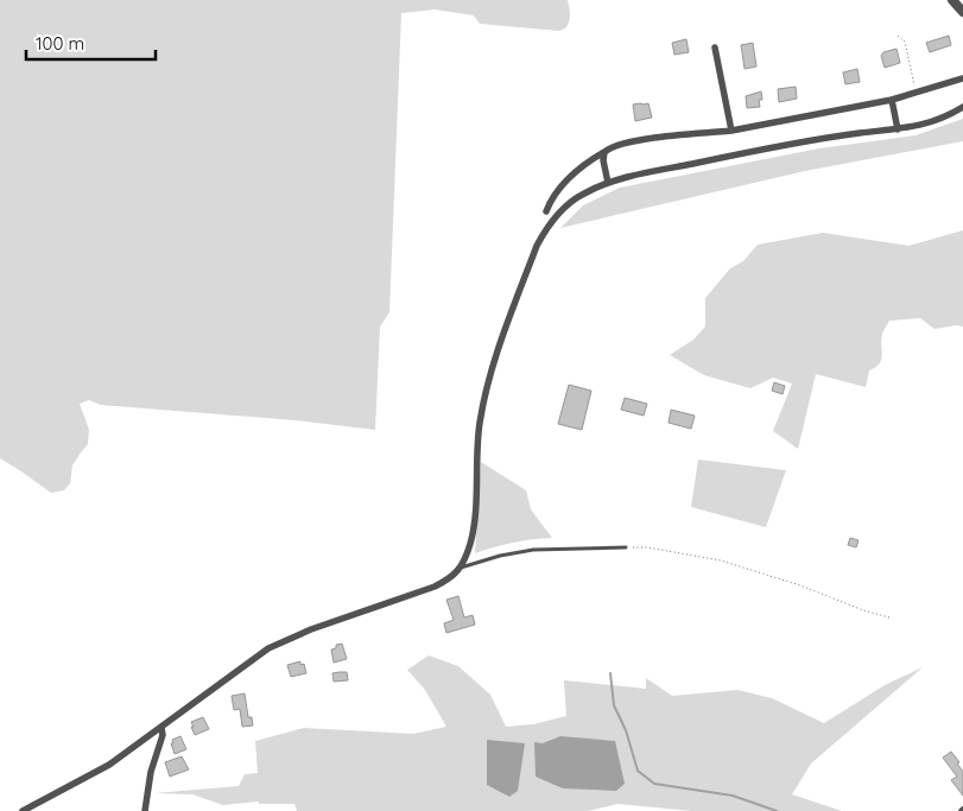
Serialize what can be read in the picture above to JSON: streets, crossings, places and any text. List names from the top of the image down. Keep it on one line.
{"scale_bar":"100 m"}
